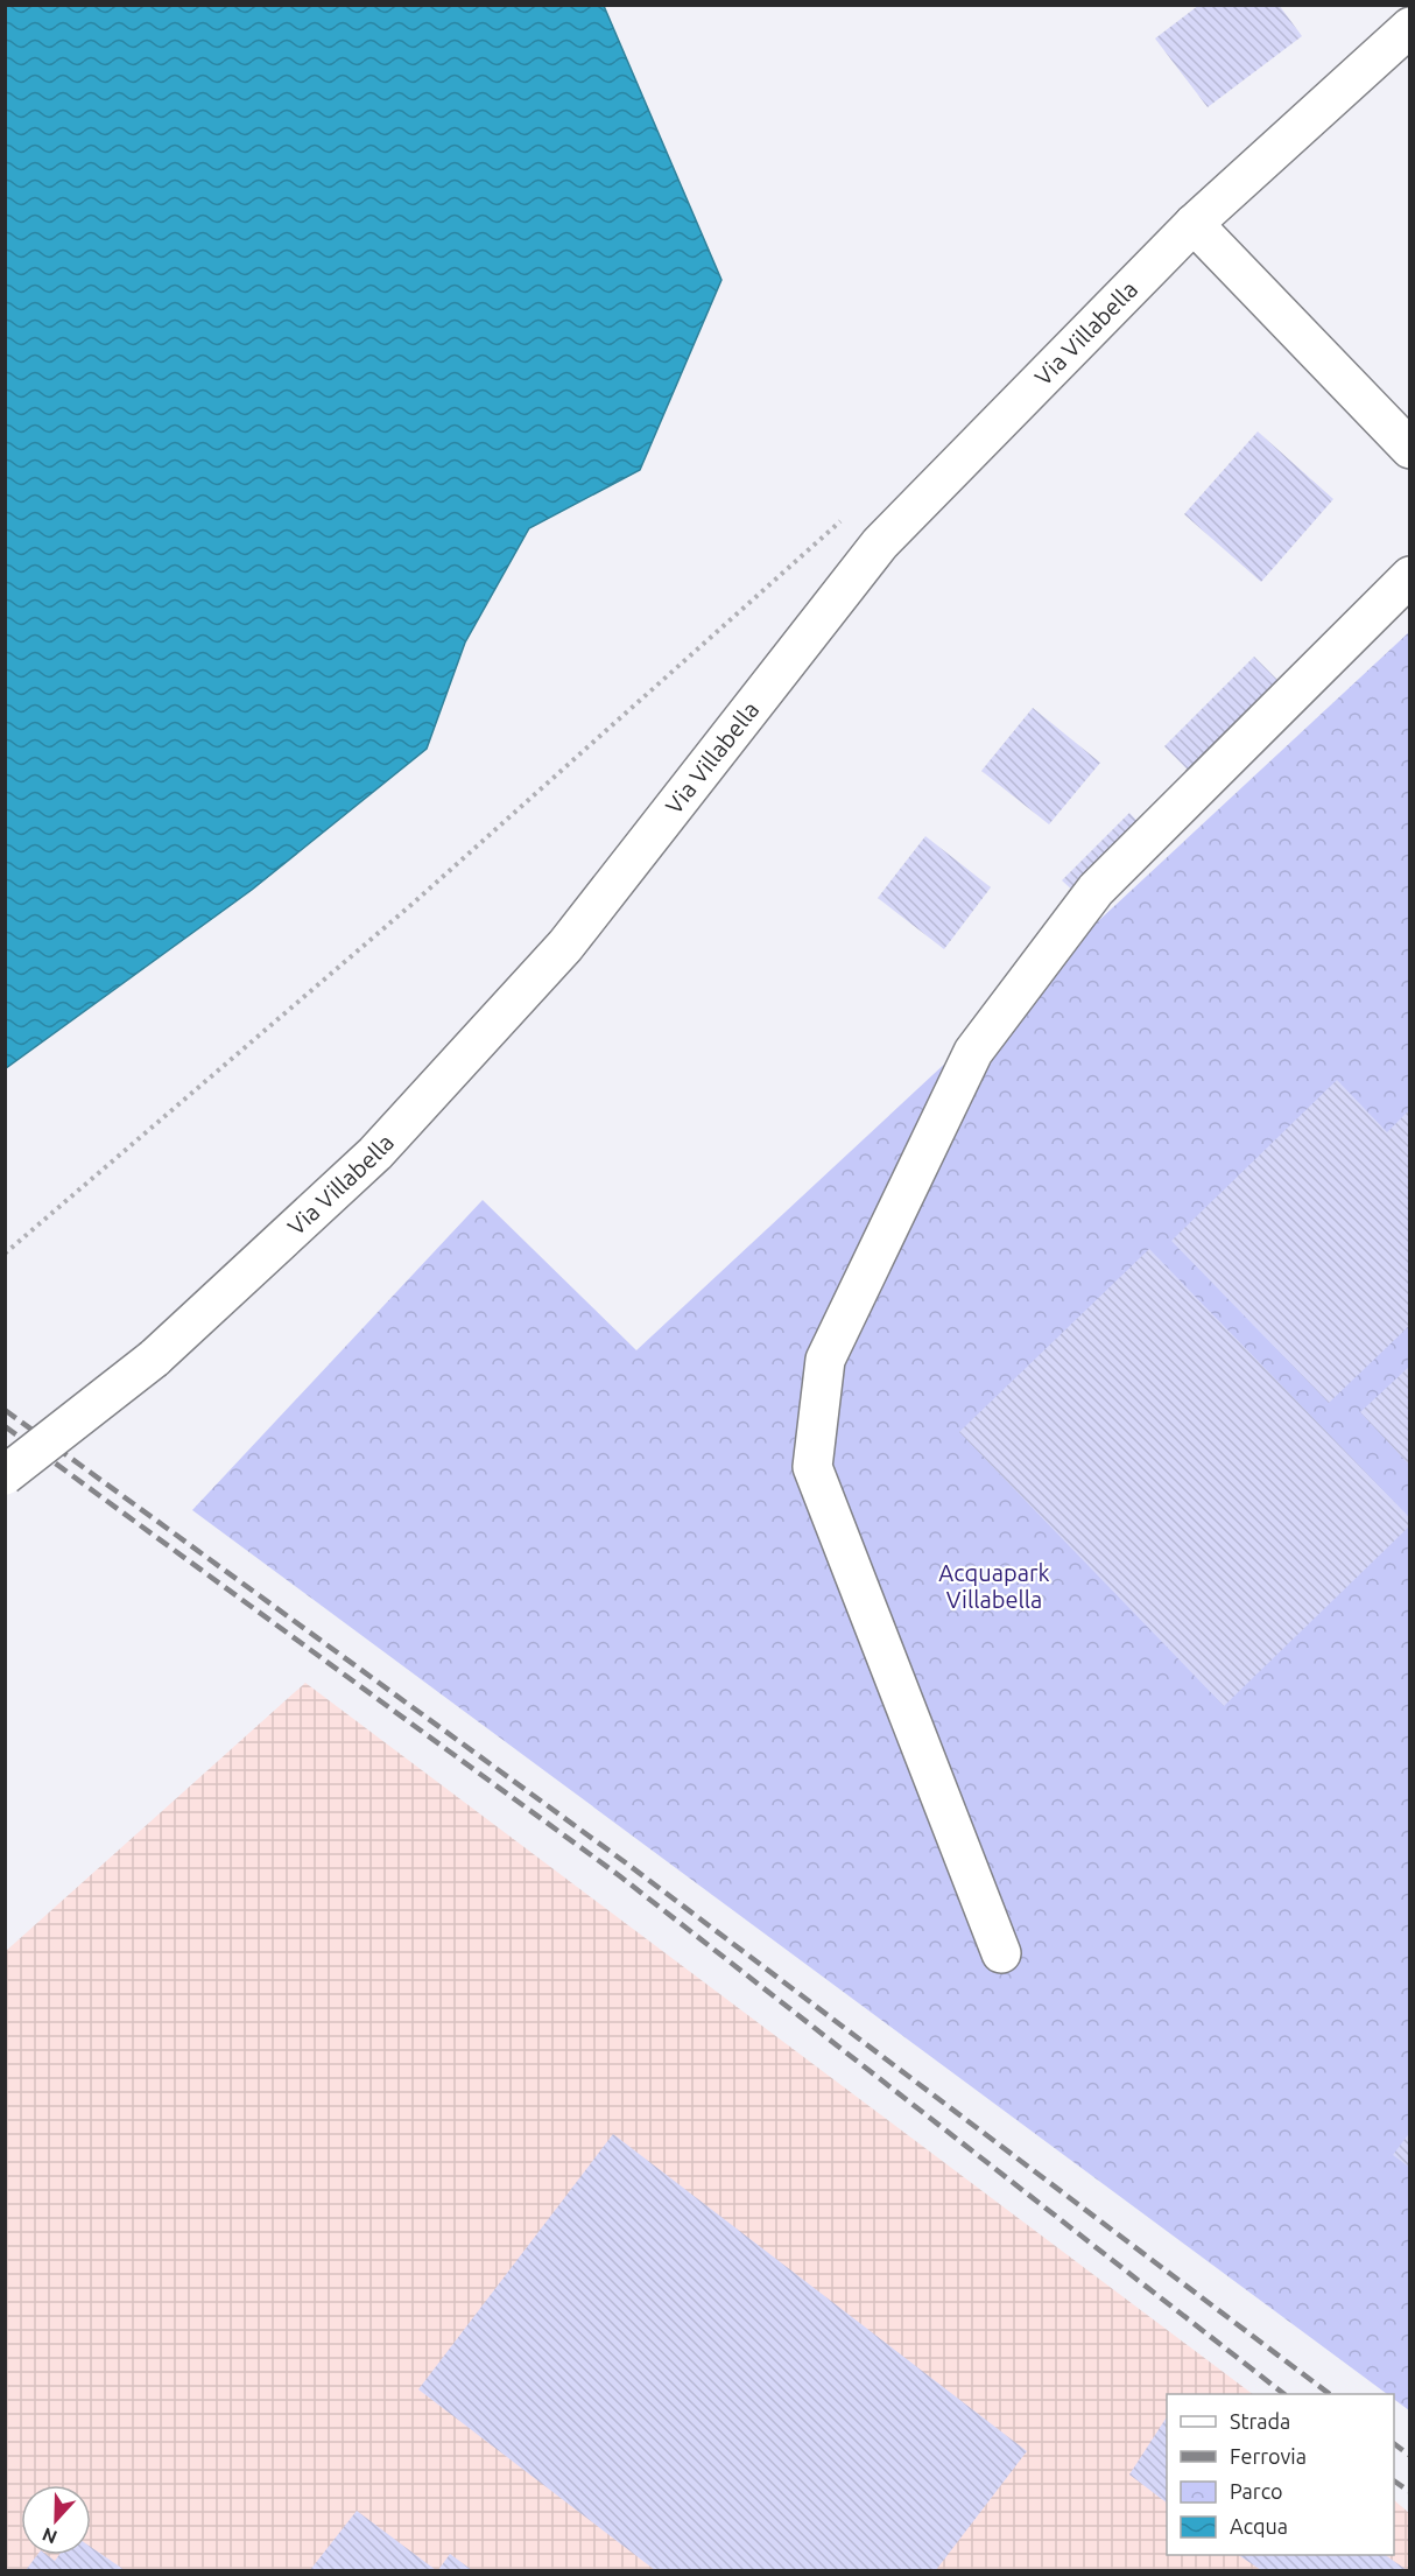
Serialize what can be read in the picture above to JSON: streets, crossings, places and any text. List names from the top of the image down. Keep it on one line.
{"streets":{"street":["Via Villabella"]},"parks":["Acquapark Villabella"],"legend":["Strada","Ferrovia","Parco","Acqua"],"north":"bottom"}
